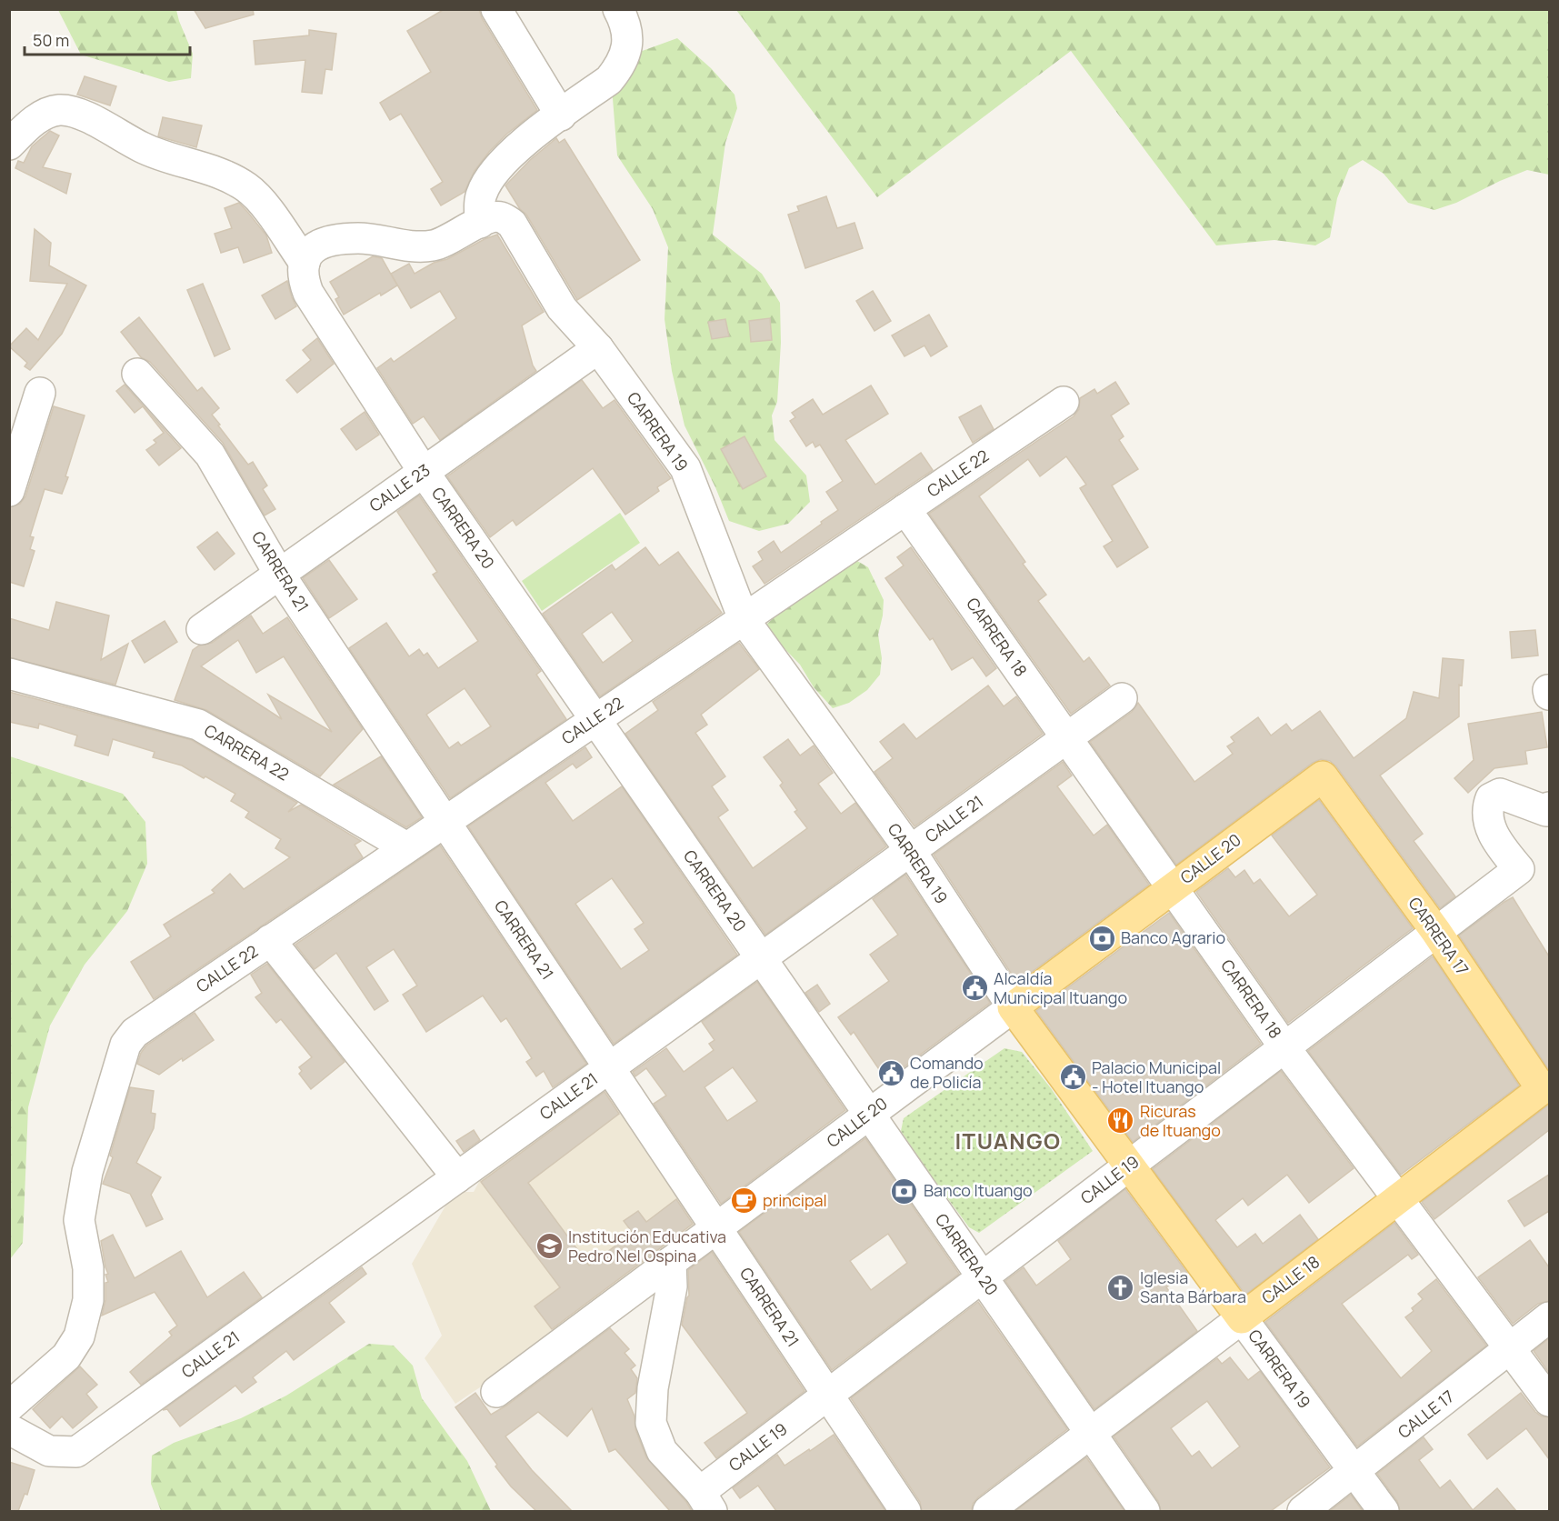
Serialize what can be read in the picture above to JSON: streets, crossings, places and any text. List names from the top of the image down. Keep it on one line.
{"streets":{"main road":["CARRERA 19","CALLE 20","CARRERA 17","CALLE 18"],"street":["CALLE 22","CALLE 23","CARRERA 20","CARRERA 21","CARRERA 18","CARRERA 22","CALLE 21","CALLE 19","CALLE 17"]},"crossings":[["CARRERA 19","CALLE 22"],["CARRERA 19","CALLE 23"],["CARRERA 19","CARRERA 20"],["CARRERA 19","CALLE 21"],["CARRERA 19","CALLE 20"],["CARRERA 19","CALLE 19"],["CARRERA 19","CALLE 18"],["CARRERA 19","CALLE 17"],["CALLE 22","CARRERA 20"],["CALLE 22","CARRERA 21"],["CALLE 22","CARRERA 18"],["CALLE 22","CARRERA 22"],["CALLE 23","CARRERA 20"],["CALLE 23","CARRERA 21"],["CARRERA 20","CALLE 21"],["CARRERA 20","CALLE 20"],["CARRERA 20","CALLE 19"],["CARRERA 20","CALLE 18"],["CARRERA 21","CALLE 21"],["CARRERA 21","CALLE 20"],["CARRERA 21","CALLE 19"],["CARRERA 18","CALLE 21"],["CARRERA 18","CALLE 20"],["CARRERA 18","CALLE 19"],["CARRERA 18","CALLE 18"],["CARRERA 18","CALLE 17"],["CALLE 20","CARRERA 17"],["CARRERA 17","CALLE 19"],["CARRERA 17","CALLE 18"]],"districts":["ITUANGO"],"places":{"bank":["Banco Agrario","Banco Ituango"],"public building":["Alcaldía Municipal Ituango","Comando de Policía","Palacio Municipal - Hotel Ituango"],"restaurant":["Ricuras de Ituango"],"cafe":["principal"],"school or university":["Institución Educativa Pedro Nel Ospina"],"church":["Iglesia Santa Bárbara"]},"scale_bar":"50 m"}
